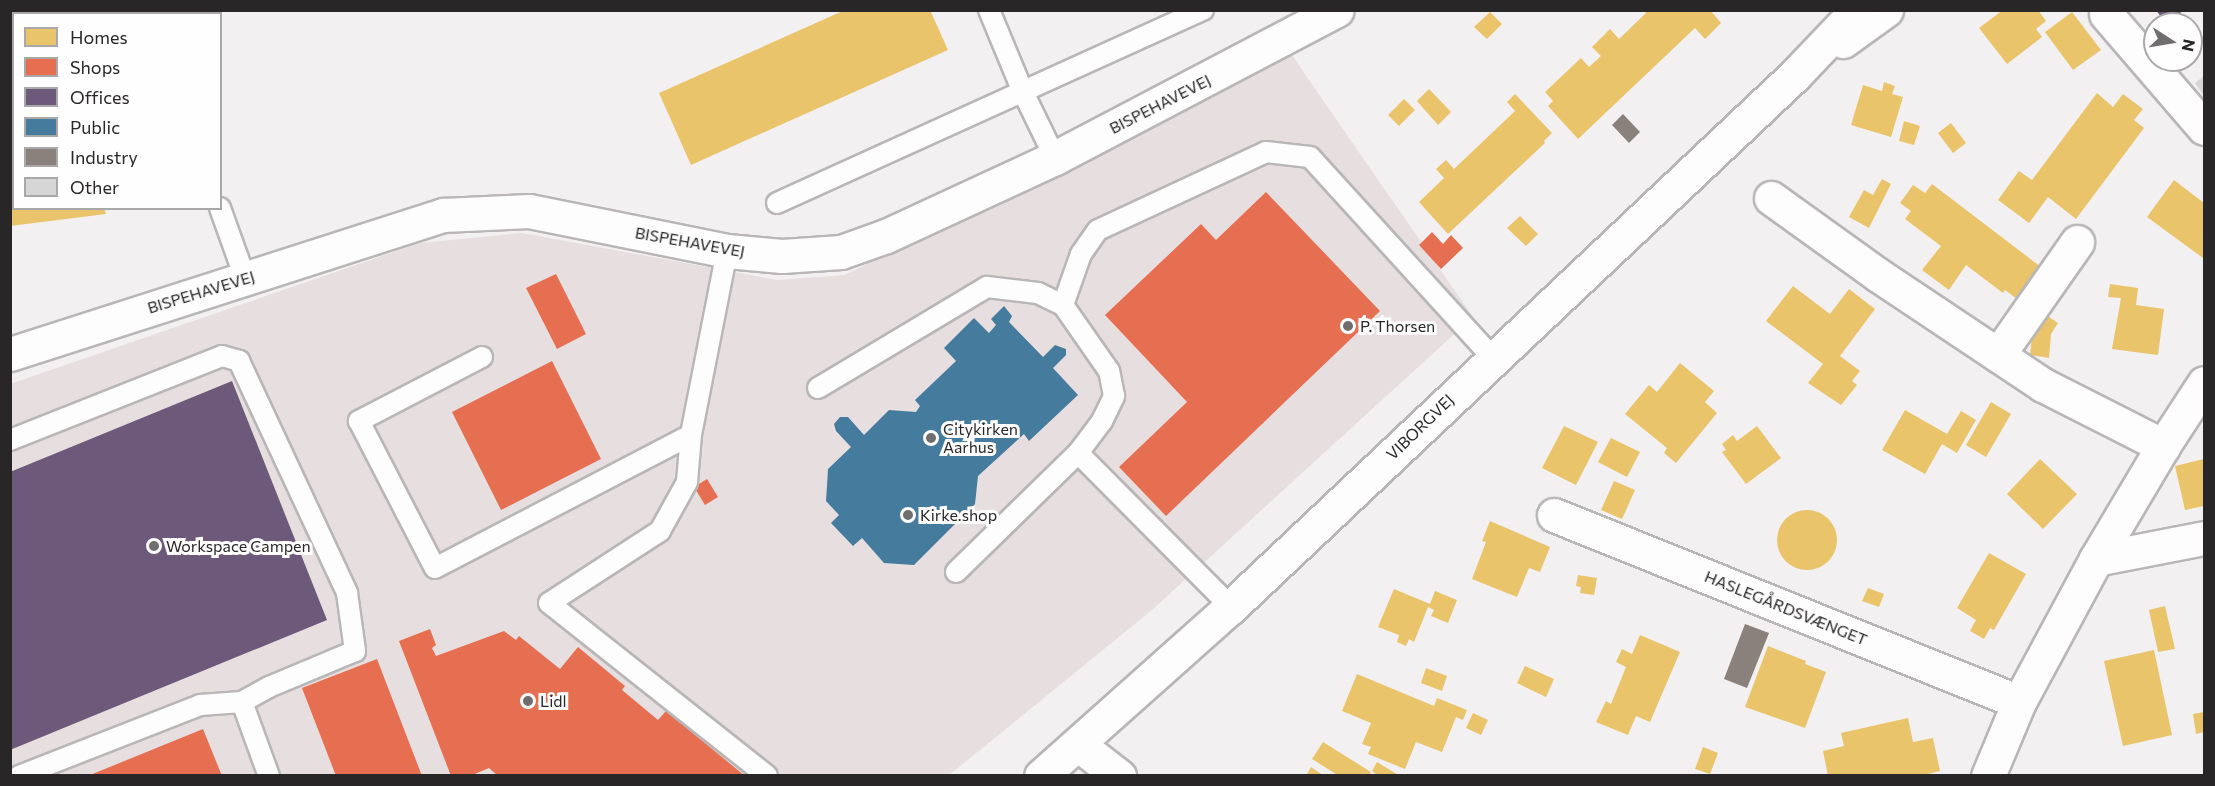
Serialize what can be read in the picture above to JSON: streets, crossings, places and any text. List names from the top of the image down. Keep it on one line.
{"streets":{"street":["BISPEHAVEVEJ","VIBORGVEJ","HASLEGÅRDSVÆNGET"]},"places":["P. Thorsen","Citykirken Aarhus","Kirke.shop","Workspace Campen","Lidl"],"legend":["Homes","Shops","Offices","Public","Industry","Other"],"north":"right"}
